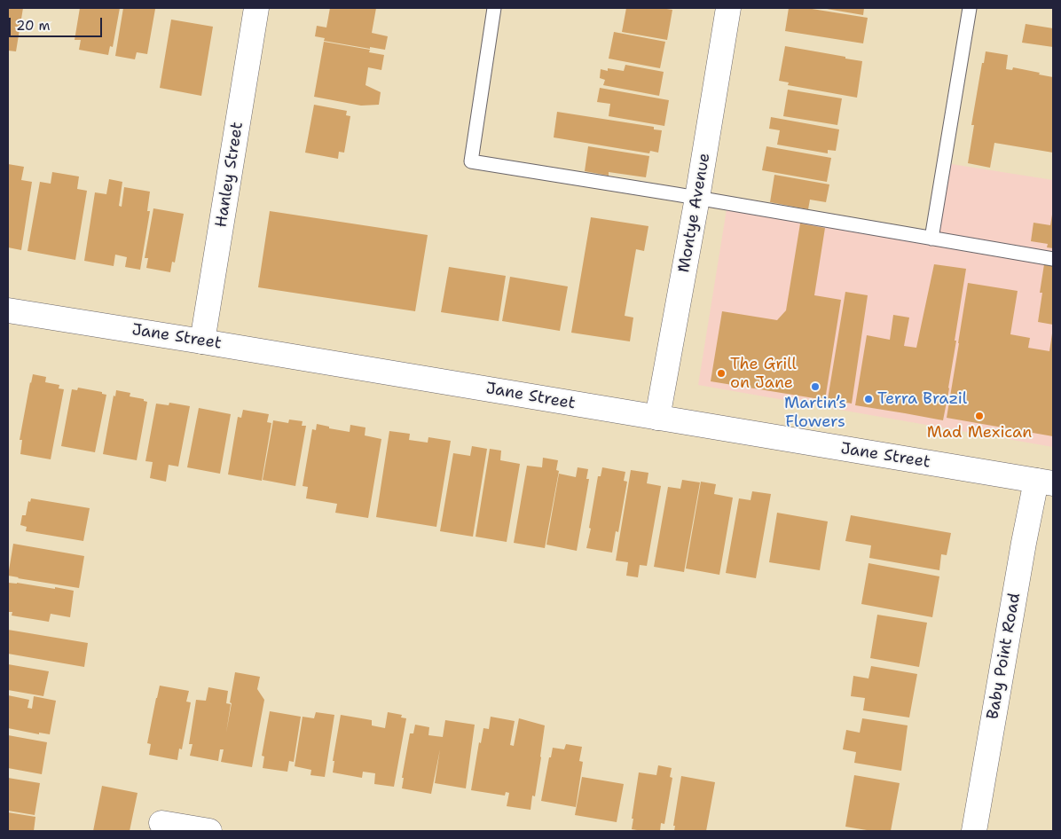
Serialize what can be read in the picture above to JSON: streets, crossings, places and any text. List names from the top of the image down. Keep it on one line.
{"streets":{"street":["Hanley Street","Montye Avenue","Jane Street","Baby Point Road"]},"crossings":[["Hanley Street","Jane Street"],["Montye Avenue","Jane Street"],["Jane Street","Baby Point Road"]],"places":["The Grill on Jane","Martin’s Flowers","Terra Brazil","Mad Mexican"],"scale_bar":"20 m"}
